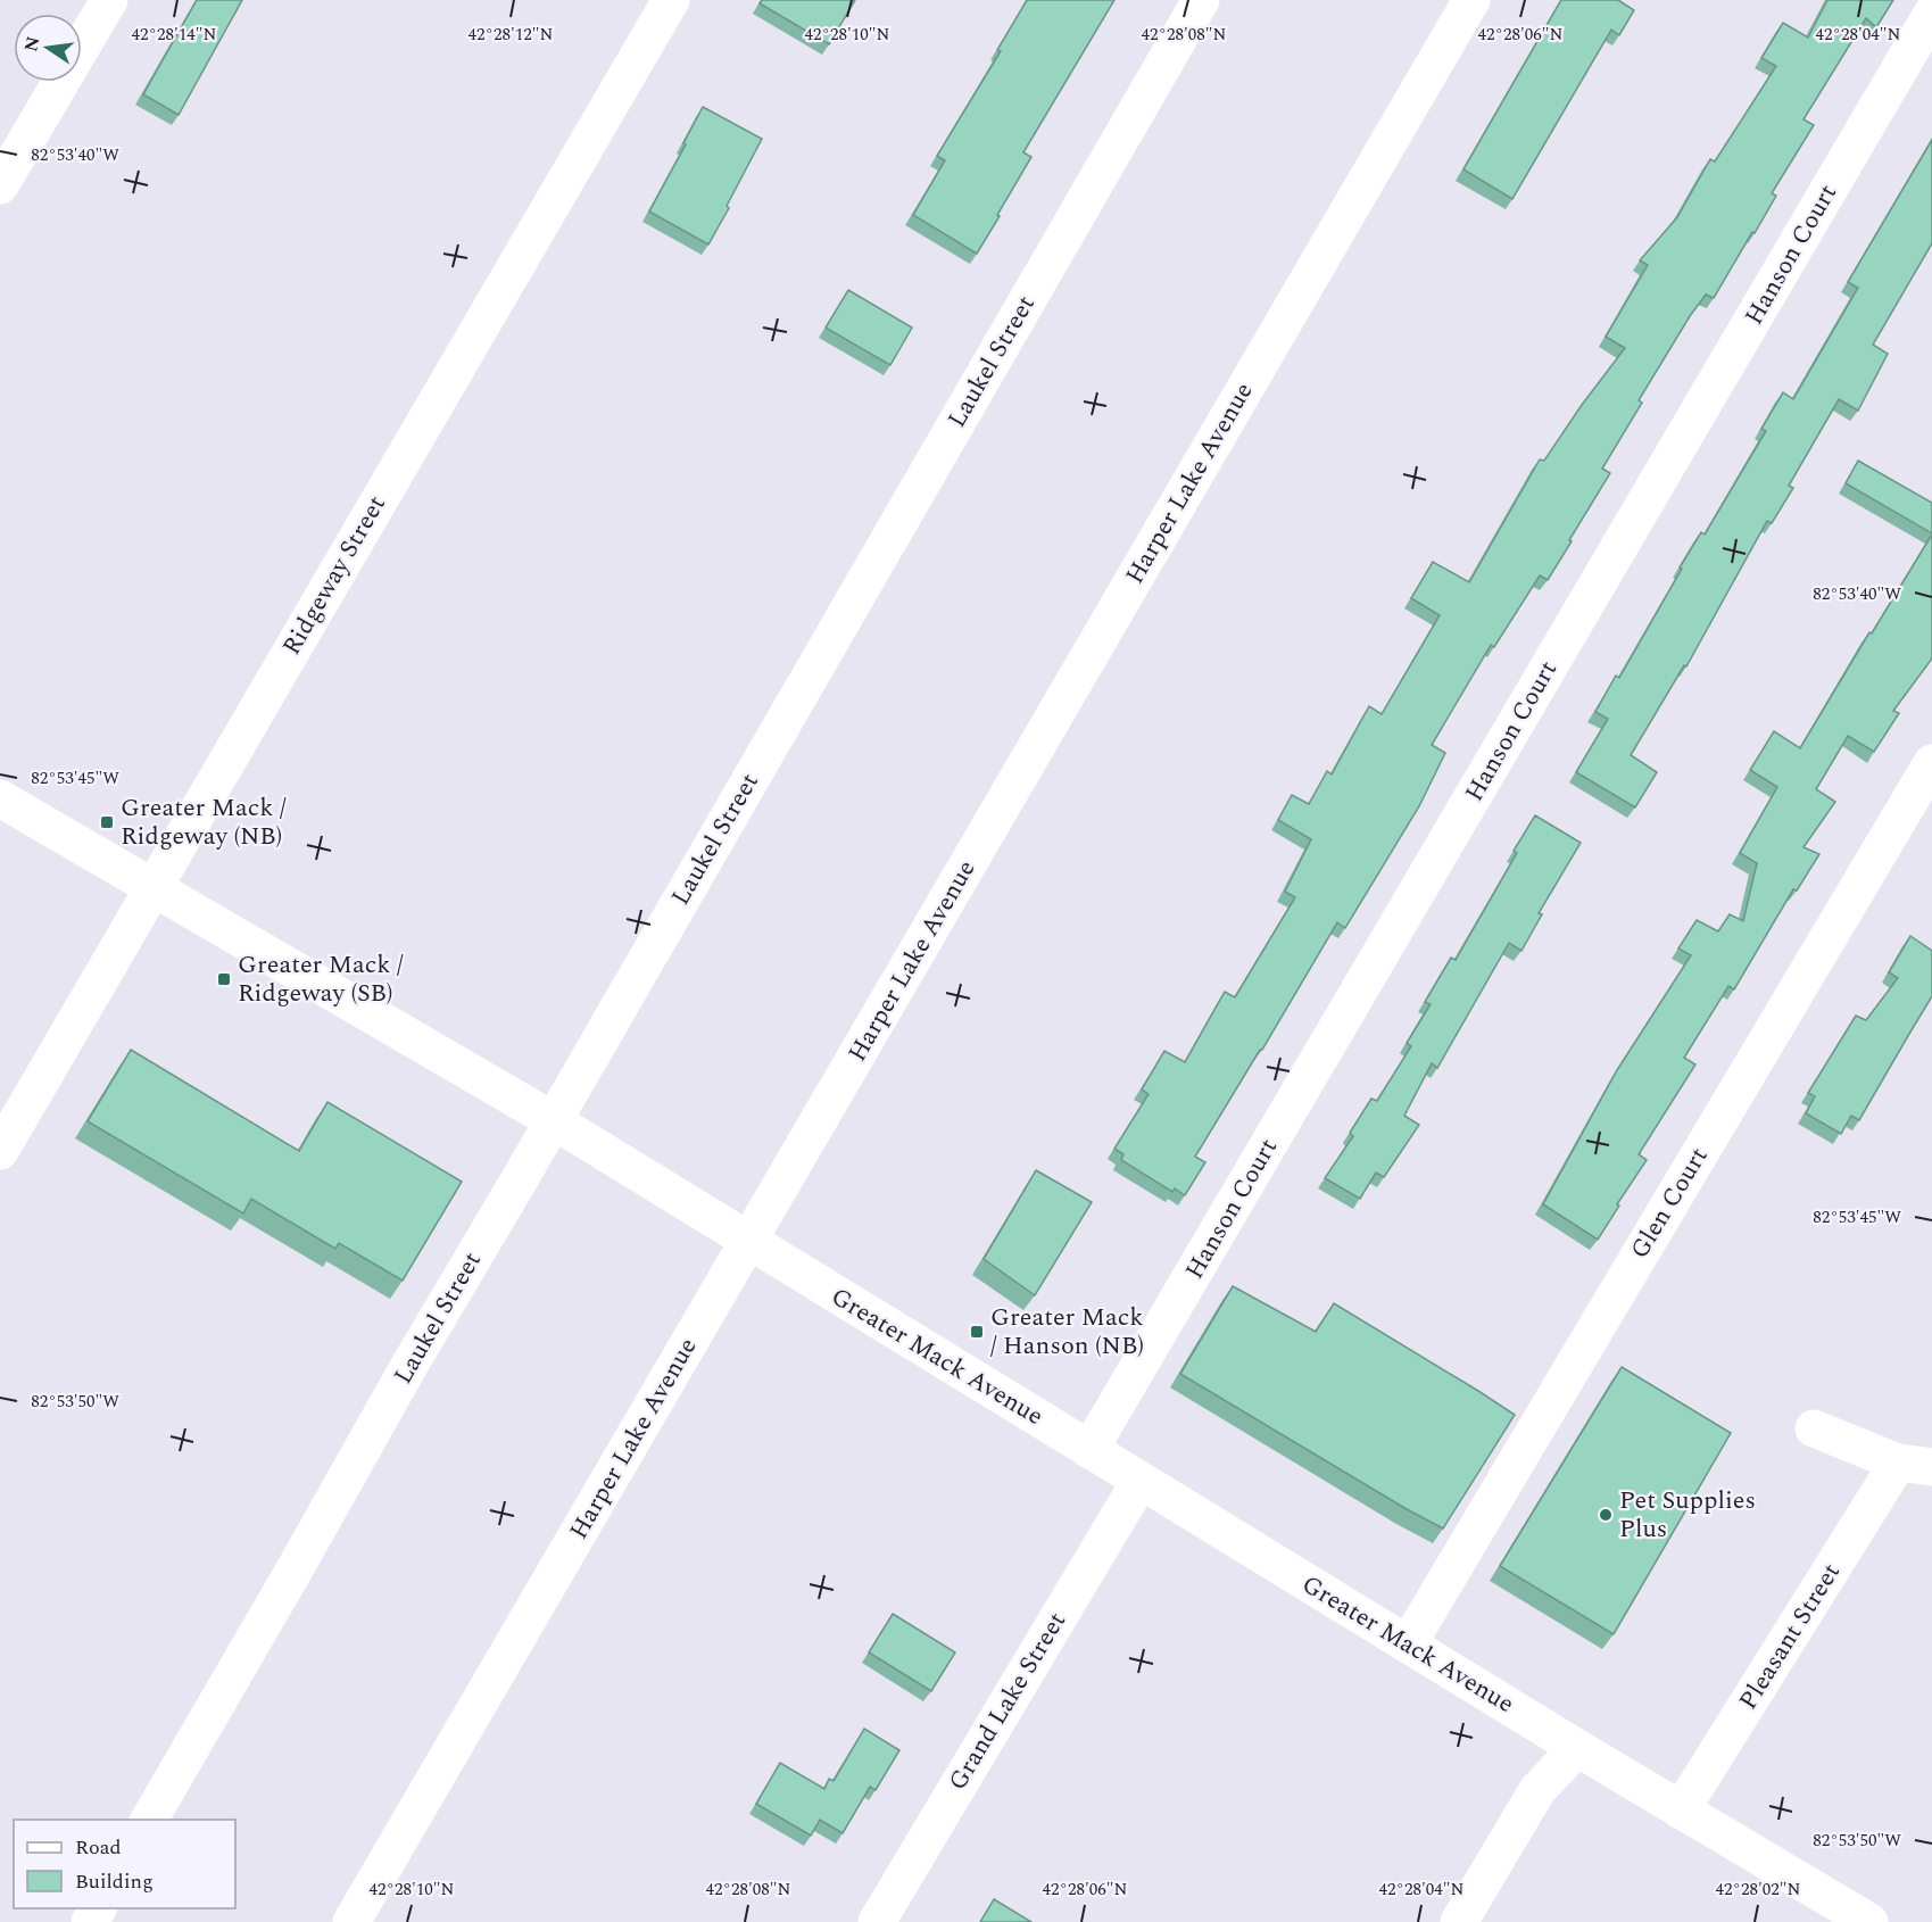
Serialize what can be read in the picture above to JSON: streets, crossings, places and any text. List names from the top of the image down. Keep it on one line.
{"streets":{"street":["Hanson Court","Laukel Street","Harper Lake Avenue","Ridgeway Street","Glen Court","Greater Mack Avenue","Pleasant Street","Grand Lake Street"]},"crossings":[["Hanson Court","Greater Mack Avenue"],["Laukel Street","Greater Mack Avenue"],["Harper Lake Avenue","Greater Mack Avenue"],["Ridgeway Street","Greater Mack Avenue"],["Glen Court","Greater Mack Avenue"],["Greater Mack Avenue","Pleasant Street"],["Greater Mack Avenue","Grand Lake Street"]],"places":{"transit":["Greater Mack / Ridgeway (NB)","Greater Mack / Ridgeway (SB)","Greater Mack / Hanson (NB)"],"other":["Pet Supplies Plus"]},"legend":["Road","Building"],"north":"left","coordinates":["42°28'14\"N","42°28'12\"N","42°28'10\"N","42°28'08\"N","42°28'06\"N","42°28'04\"N","82°53'40\"W","82°53'45\"W","82°53'50\"W","42°28'02\"N"]}
